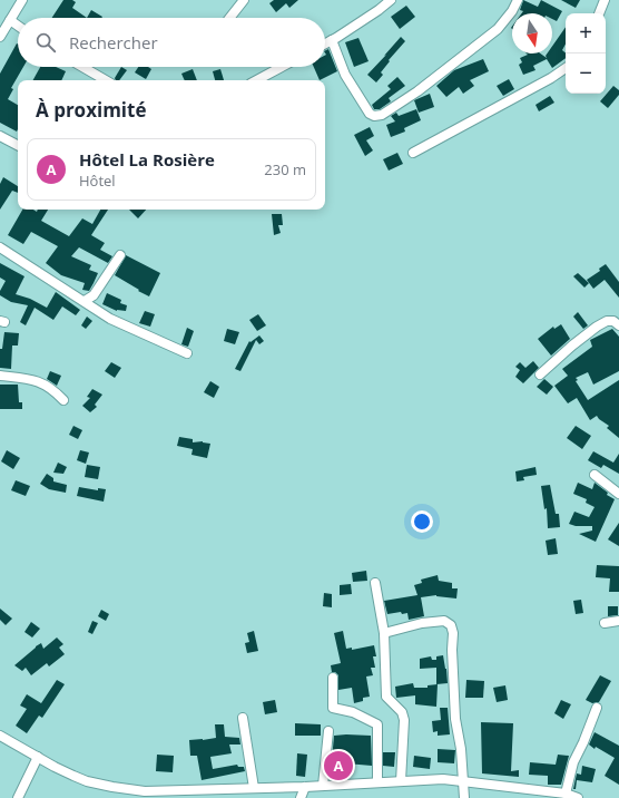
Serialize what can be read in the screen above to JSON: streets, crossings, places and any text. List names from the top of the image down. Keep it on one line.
{"north":"bottom","page":{"map_buttons":["+","−"],"search":"Rechercher","heading":"À proximité","list":[{"mark":"A","name":"Hôtel La Rosière","note":"Hôtel","value":"230 m"}],"pins":"A"}}
